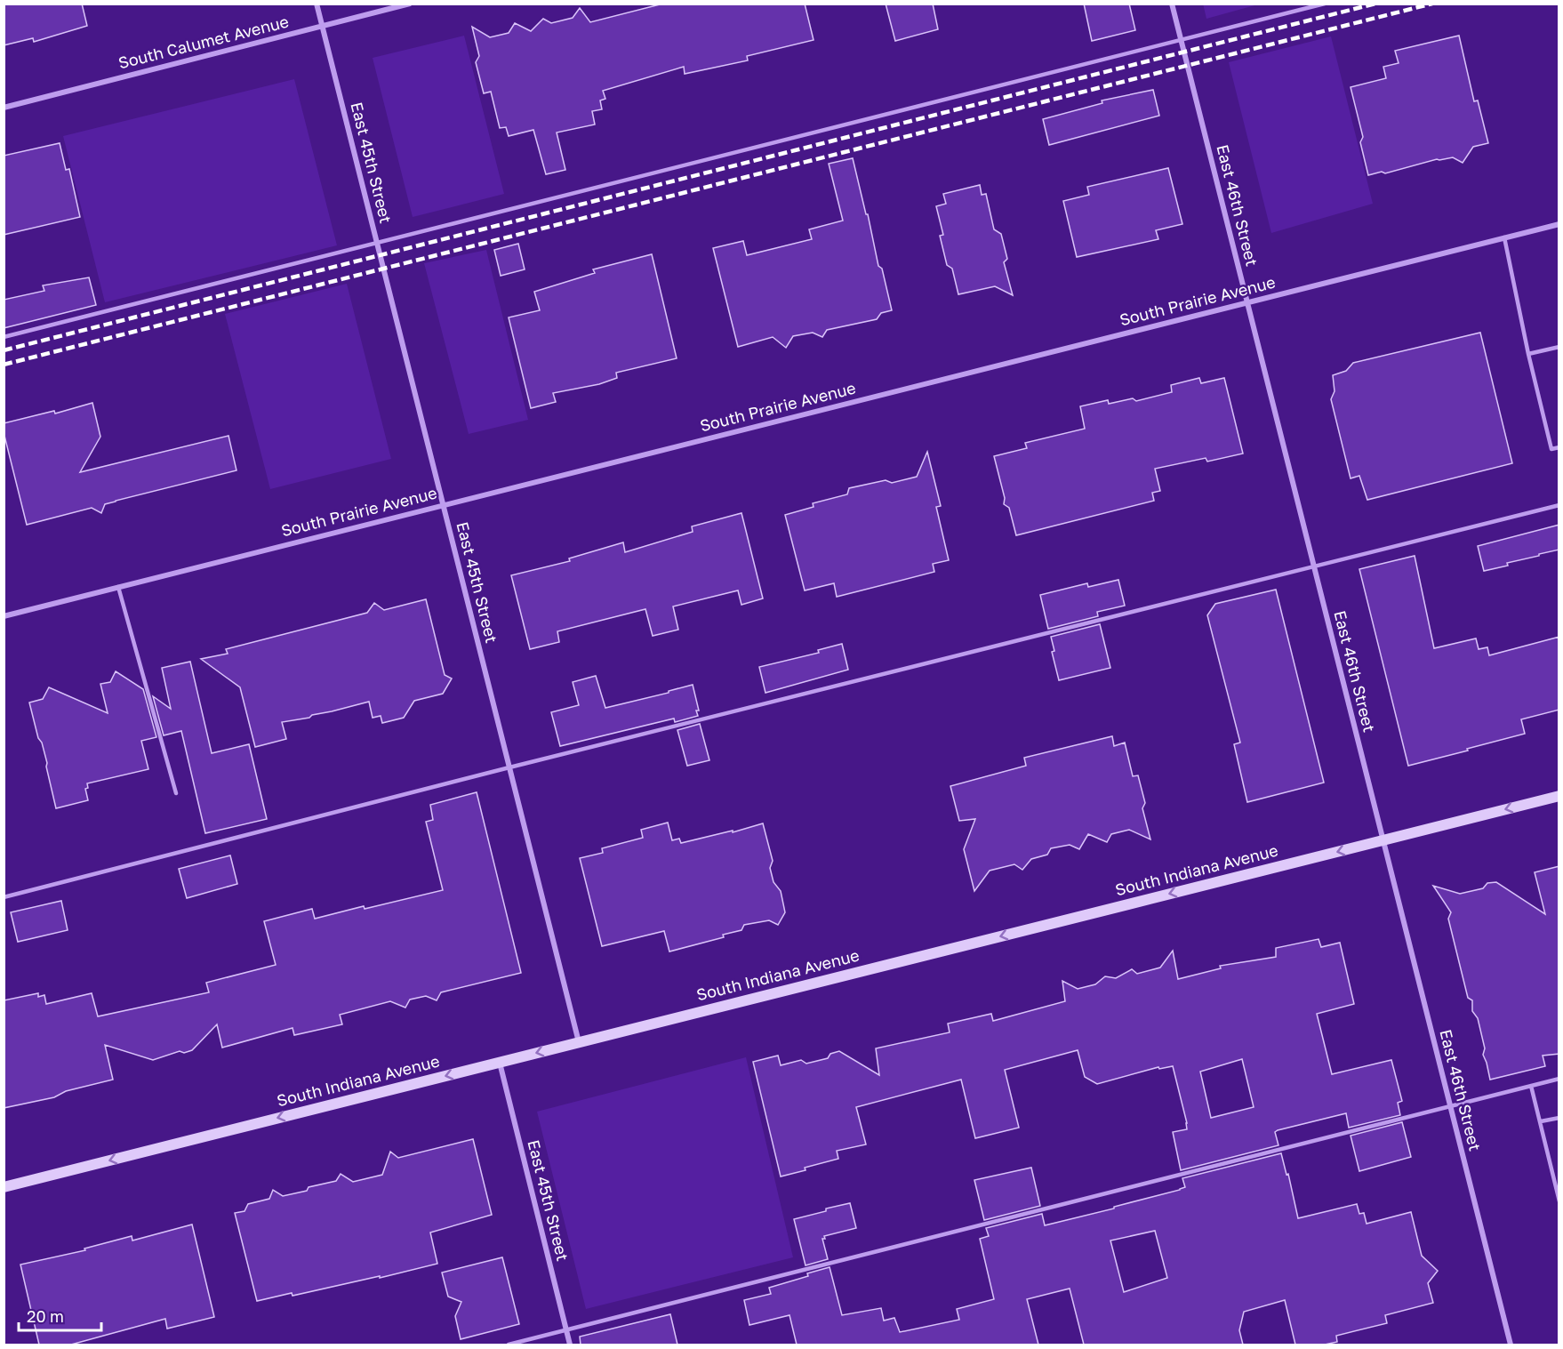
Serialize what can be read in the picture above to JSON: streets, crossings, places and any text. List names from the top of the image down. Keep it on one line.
{"streets":{"street":["South Calumet Avenue","East 45th Street","East 46th Street","South Prairie Avenue","South Indiana Avenue"]},"crossings":[["South Calumet Avenue","East 45th Street"],["East 45th Street","South Prairie Avenue"],["East 45th Street","South Indiana Avenue"],["East 46th Street","South Prairie Avenue"],["East 46th Street","South Indiana Avenue"]],"one_way":["South Indiana Avenue"],"scale_bar":"20 m"}
